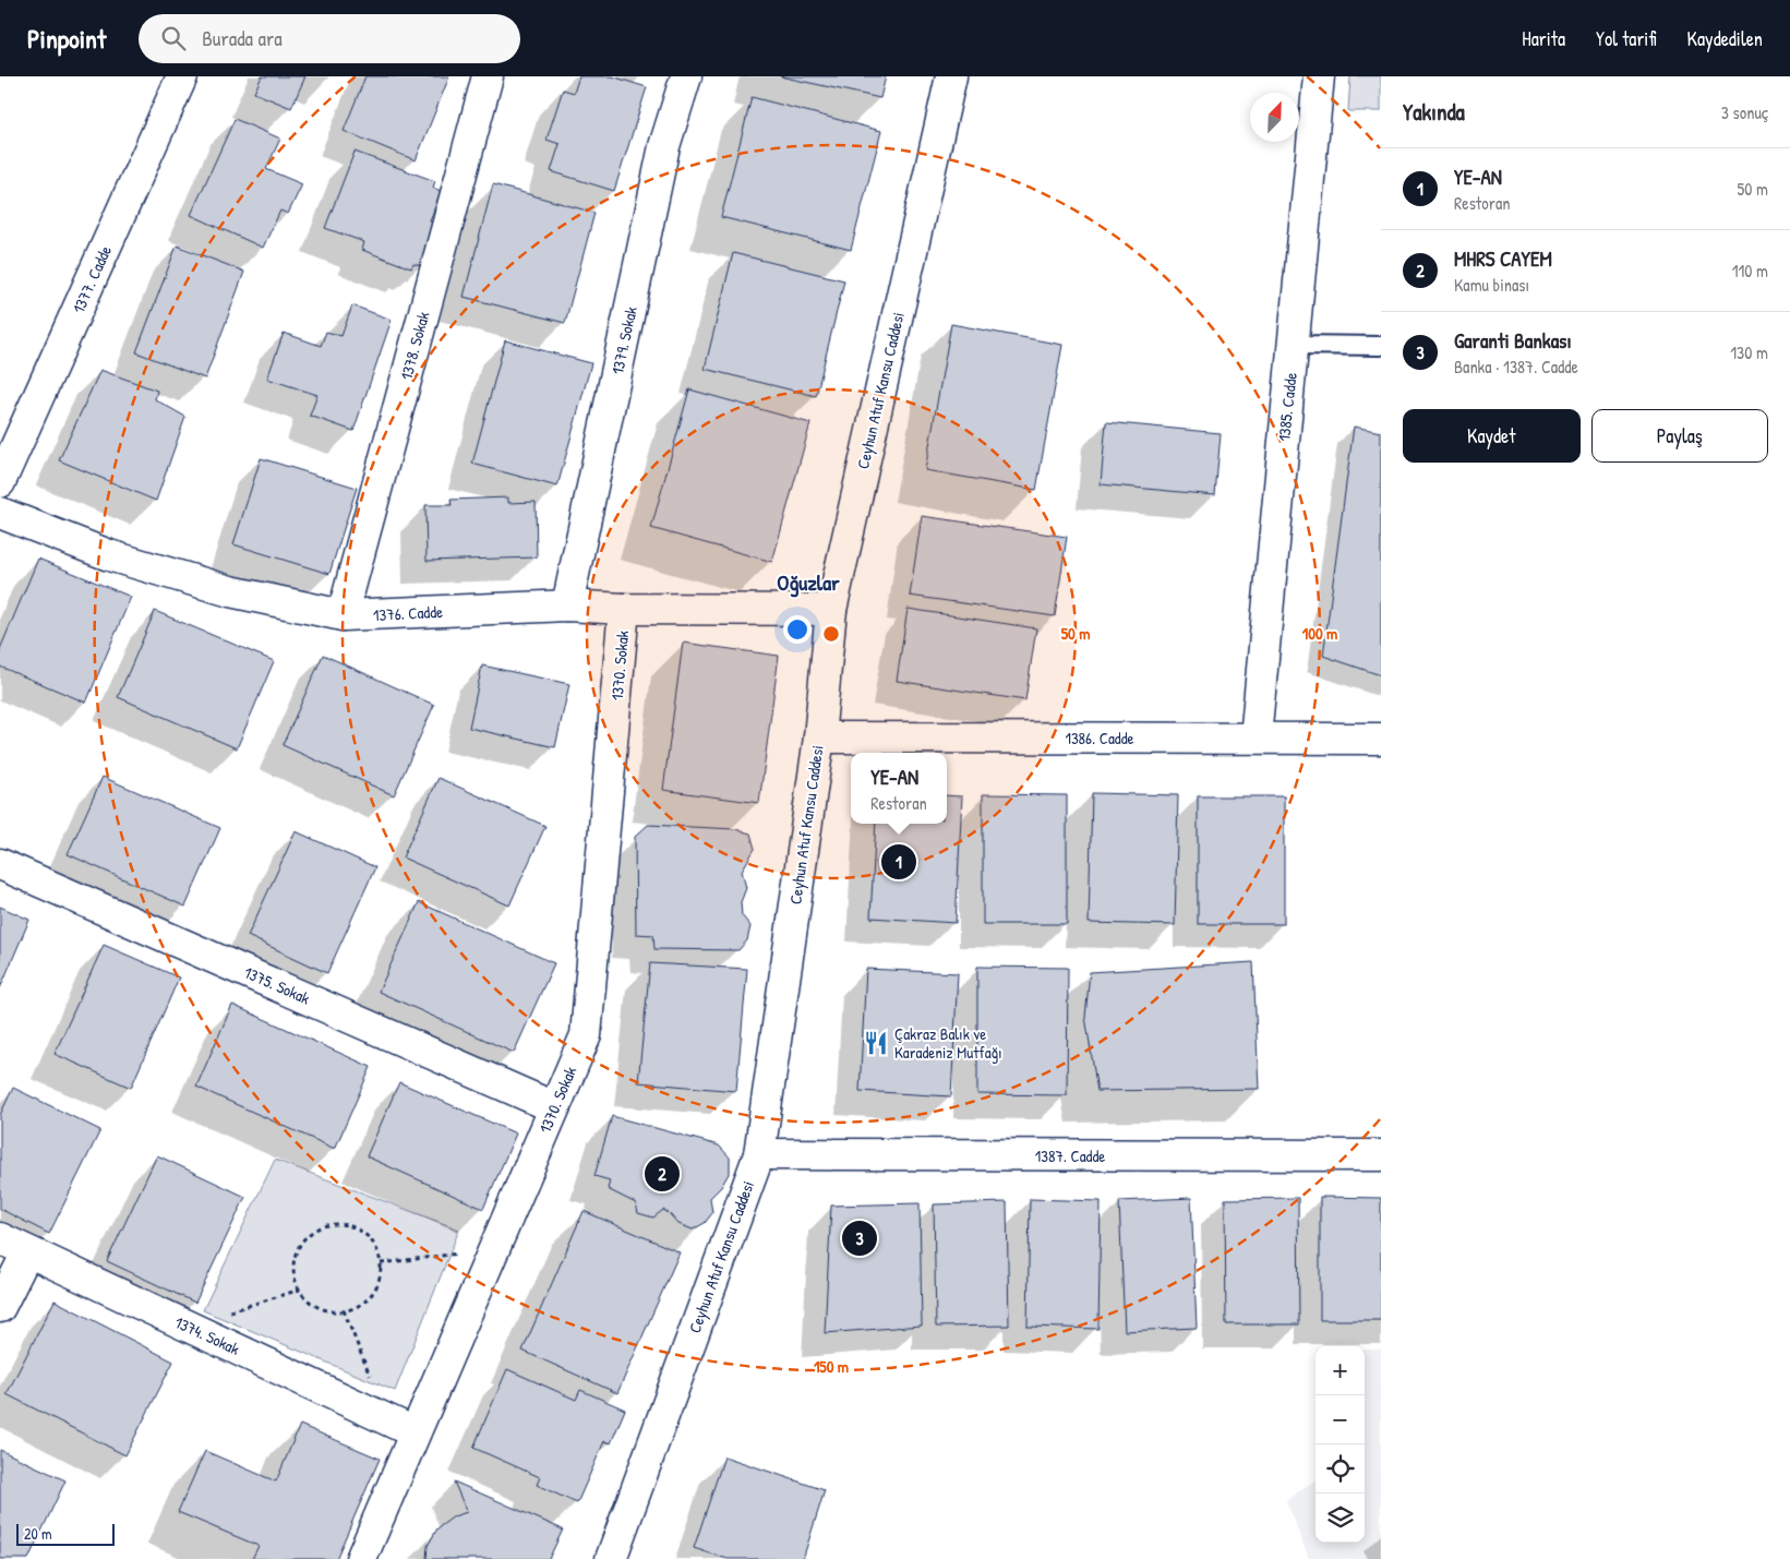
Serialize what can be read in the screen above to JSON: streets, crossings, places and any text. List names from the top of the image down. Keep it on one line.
{"streets":{"street":["1377. Cadde","1379. Sokak","1378. Sokak","Ceyhun Atuf Kansu Caddesi","1385. Cadde","1376. Cadde","1370. Sokak","1386. Cadde","1375. Sokak","1387. Cadde","1374. Sokak"]},"crossings":[["1379. Sokak","1376. Cadde"],["1378. Sokak","1376. Cadde"],["Ceyhun Atuf Kansu Caddesi","1376. Cadde"],["Ceyhun Atuf Kansu Caddesi","1386. Cadde"],["Ceyhun Atuf Kansu Caddesi","1387. Cadde"],["1385. Cadde","1386. Cadde"],["1376. Cadde","1370. Sokak"],["1370. Sokak","1375. Sokak"],["1370. Sokak","1374. Sokak"]],"districts":["Oğuzlar"],"places":{"restaurant":["Çakraz Balık ve Karadeniz Mutfağı"]},"scale_bar":"20 m","north":"top right","page":{"header":"Pinpoint","search":"Burada ara","nav":["Harita","Yol tarifi","Kaydedilen"],"heading":["Yakında","3 sonuç"],"list":[{"mark":"1","name":"YE-AN","note":"Restoran","value":"50 m"},{"mark":"2","name":"MHRS CAYEM","note":"Kamu binası","value":"110 m"},{"mark":"3","name":"Garanti Bankası","note":"Banka · 1387. Cadde","value":"130 m"}],"buttons":["Kaydet","Paylaş"],"popup":["YE-AN","Restoran"],"pins":["1","2","3"],"map_buttons":["+","−"],"scale":"20 m"},"rings":["50 m","100 m","150 m"]}
